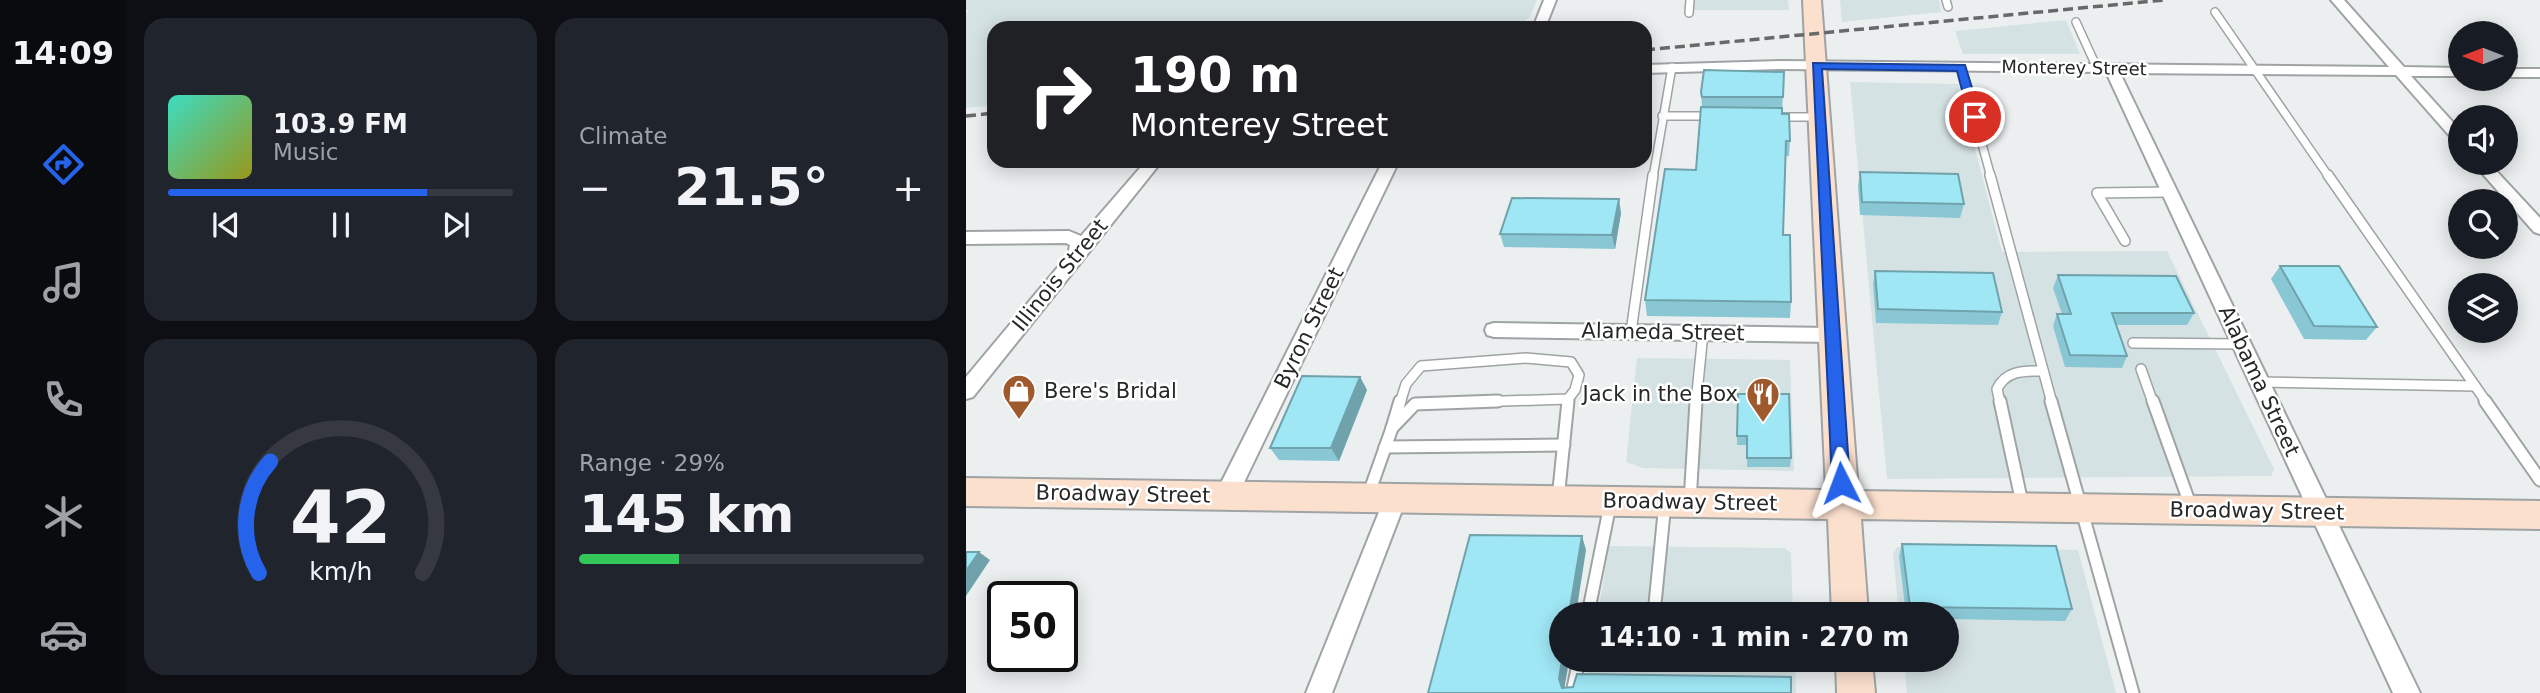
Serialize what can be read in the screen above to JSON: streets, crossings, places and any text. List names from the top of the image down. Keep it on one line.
{"streets":{"main road":["Broadway Street"],"street":["Monterey Street","Illinois Street","Byron Street","Alameda Street","Alabama Street"]},"crossings":[["Monterey Street","Alabama Street"],["Byron Street","Broadway Street"],["Alabama Street","Broadway Street"]],"places":{"shop":["Bere's Bridal"],"restaurant":["Jack in the Box"]},"north":"left","page":{"tabs":"14:09","tile":["Climate",["Range · 29%","145 km"]],"turn":["190 m","Monterey Street"],"song":["103.9 FM","Music"],"heat":["−","21.5°","+"],"limit":"50","trip":"14:10 · 1 min · 270 m","gauge":["42","km/h"]}}
